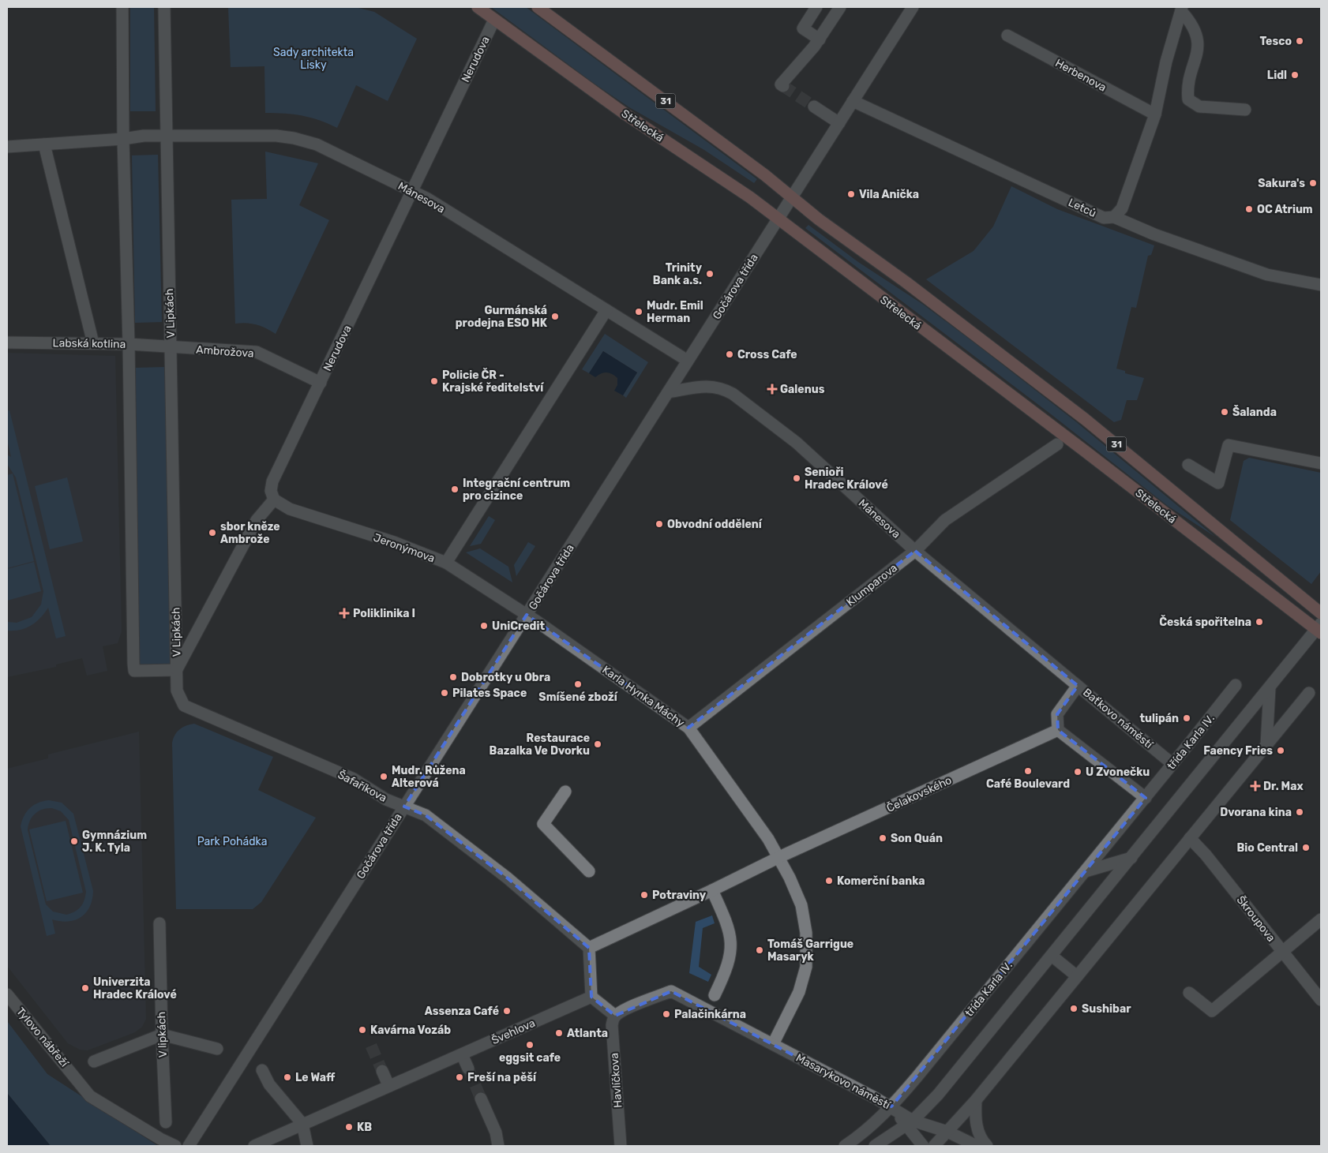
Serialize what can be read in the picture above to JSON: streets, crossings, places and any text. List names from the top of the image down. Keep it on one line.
{"streets":{"main road":["31","Střelecká"],"street":["Nerudova","Herbenova","Mánesova","Letců","Gočárova třída","V Lipkách","Labská kotlina","Ambrožova","Jeronýmova","Klumparova","Karla Hynka Máchy","Baťkovo náměstí","třída Karla IV.","Šafaříkova","Čelakovského","Škroupova","Švehlova","V lipkách","Tylovo nábřeží","Havlíčkova","Masarykovo náměstí"]},"crossings":[["Nerudova","Střelecká"],["Nerudova","Mánesova"],["Nerudova","Ambrožova"],["Nerudova","Jeronýmova"],["Střelecká","Gočárova třída"],["Mánesova","Gočárova třída"],["Mánesova","V Lipkách"],["Mánesova","Klumparova"],["Mánesova","Baťkovo náměstí"],["Letců","Gočárova třída"],["Gočárova třída","Jeronýmova"],["Gočárova třída","Karla Hynka Máchy"],["Gočárova třída","Šafaříkova"],["V Lipkách","Labská kotlina"],["V Lipkách","Ambrožova"],["V Lipkách","Šafaříkova"],["Labská kotlina","Ambrožova"],["Jeronýmova","Karla Hynka Máchy"],["Klumparova","Karla Hynka Máchy"],["Karla Hynka Máchy","Čelakovského"],["Baťkovo náměstí","třída Karla IV."],["Baťkovo náměstí","Čelakovského"],["třída Karla IV.","Masarykovo náměstí"],["Havlíčkova","Masarykovo náměstí"]],"parks":["Sady architekta Lisky","Park Pohádka"],"places":{"other":["Tesco","Lidl","Sakura's","Vila Anička","OC Atrium","Trinity Bank a.s.","Mudr. Emil Herman","Gurmánská prodejna ESO HK","Cross Cafe","Policie ČR - Krajské ředitelství","Šalanda","Senioři Hradec Králové","Integrační centrum pro cizince","Obvodní oddělení","sbor kněze Ambrože","Česká spořitelna","UniCredit","Dobrotky u Obra","Smíšené zboží","Pilates Space","tulipán","Restaurace Bazalka Ve Dvorku","Faency Fries","Café Boulevard","U Zvonečku","Mudr. Růžena Alterová","Dvorana kina","Son Quán","Gymnázium J. K. Tyla","Bio Central","Komerční banka","Potraviny","Tomáš Garrigue Masaryk","Univerzita Hradec Králové","Sushibar","Assenza Café","Palačinkárna","Kavárna Vozáb","Atlanta","eggsit cafe","Le Waff","Freší na pěší","KB"],"health":["Galenus","Poliklinika I","Dr. Max"]}}
